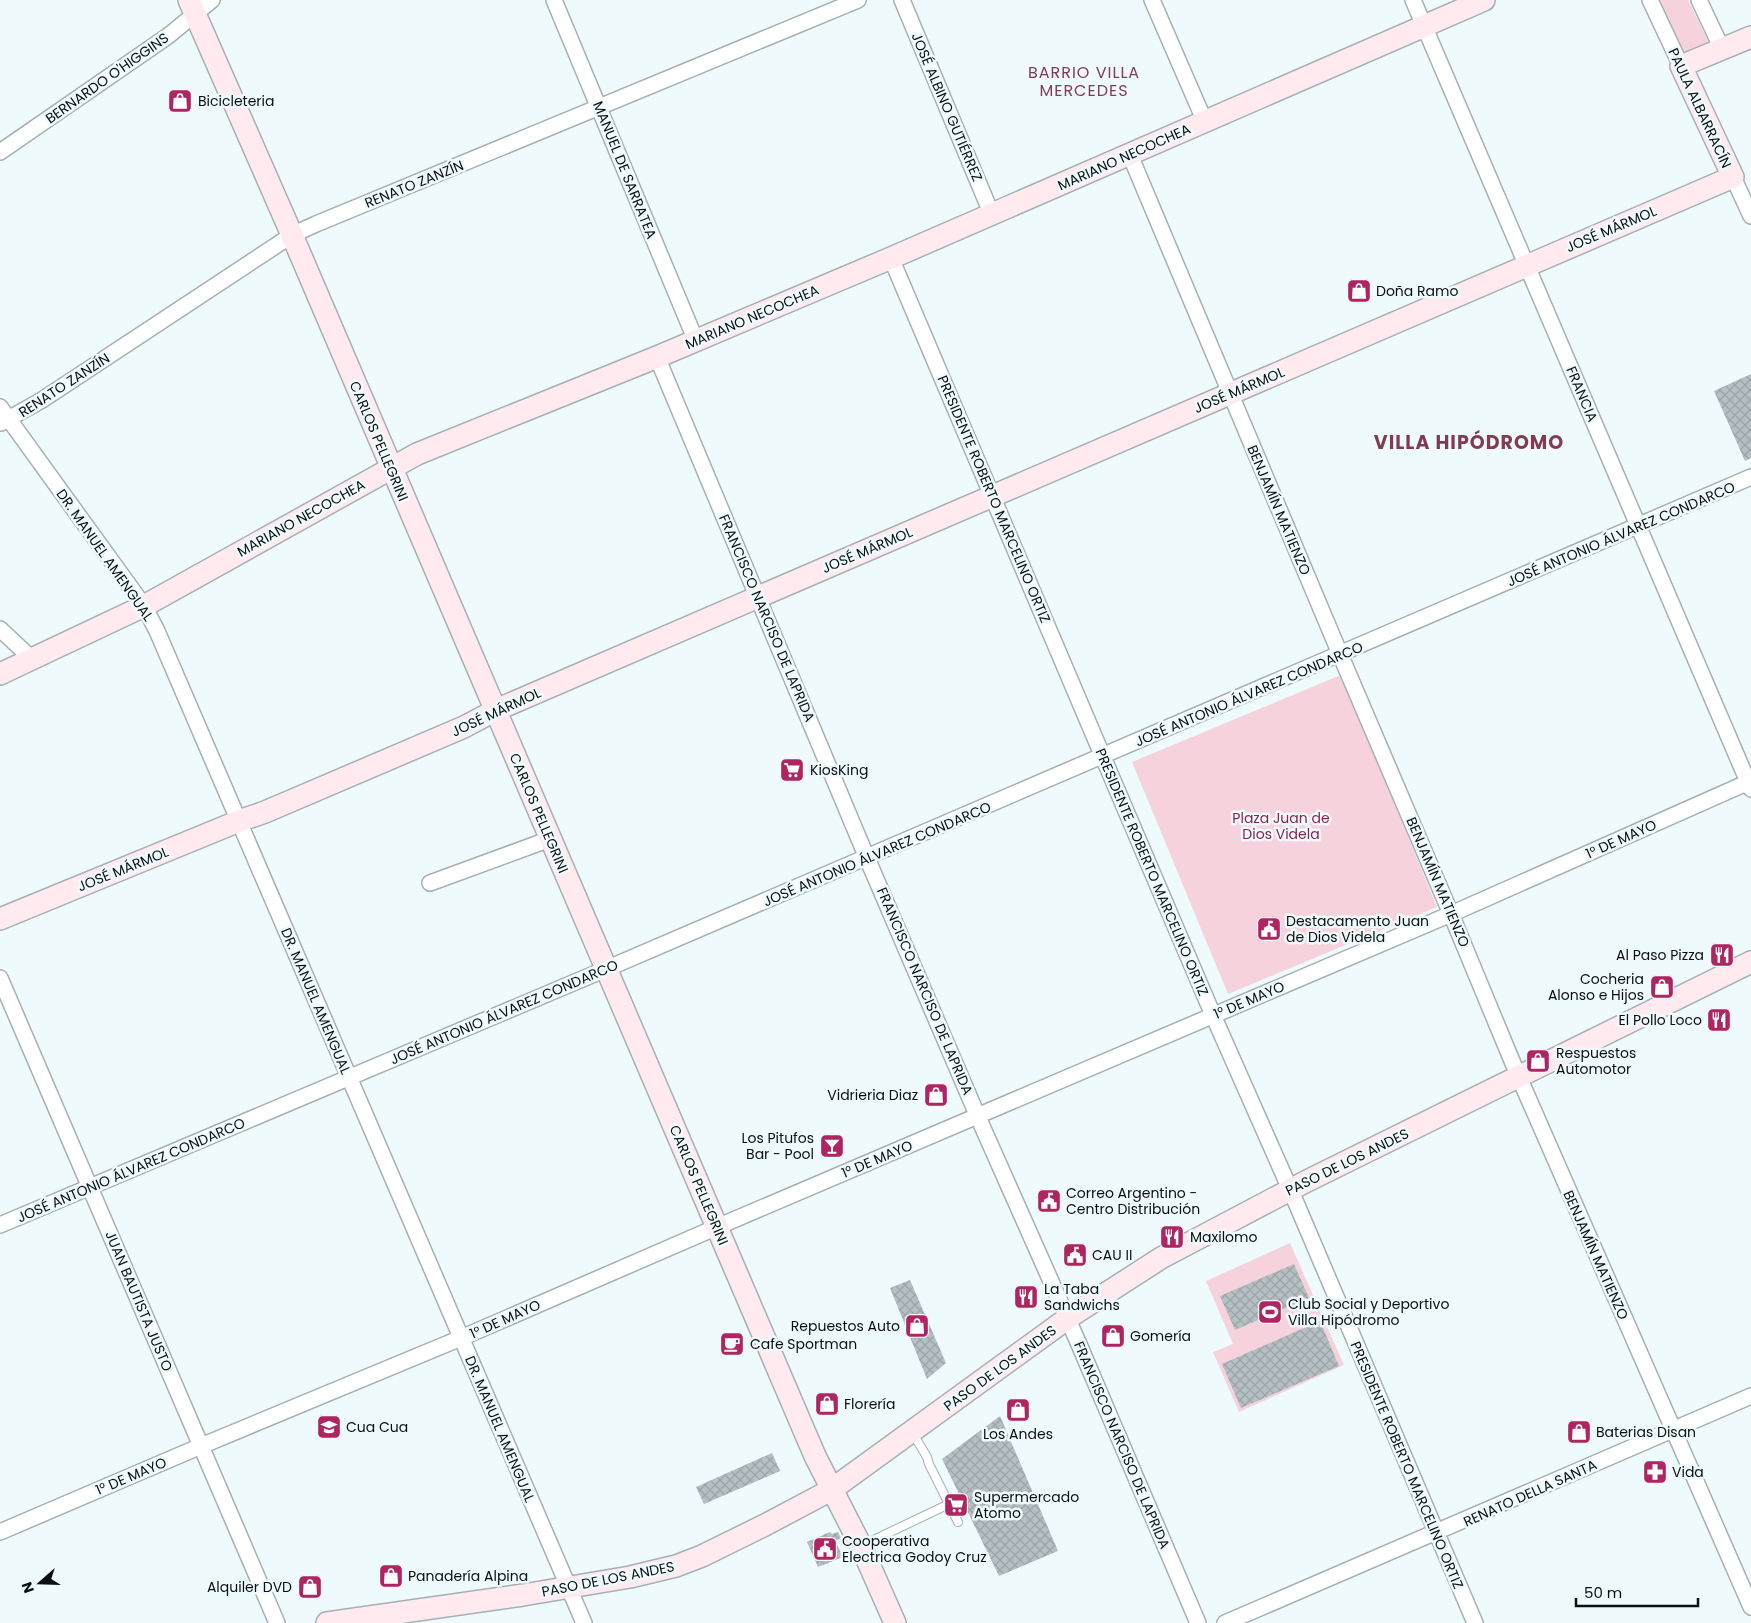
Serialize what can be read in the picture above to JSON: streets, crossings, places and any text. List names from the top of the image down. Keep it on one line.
{"streets":{"street":["BERNARDO O'HIGGINS","JOSÉ ALBINO GUTIÉRREZ","PAULA ALBARRACÍN","MARIANO NECOCHEA","MANUEL DE SARRATEA","RENATO ZANZÍN","JOSÉ MÁRMOL","FRANCIA","CARLOS PELLEGRINI","PRESIDENTE ROBERTO MARCELINO ORTIZ","BENJAMÍN MATIENZO","JOSÉ ANTONIO ÁLVAREZ CONDARCO","DR. MANUEL AMENGUAL","FRANCISCO NARCISO DE LAPRIDA","1° DE MAYO","PASO DE LOS ANDES","JUAN BAUTISTA JUSTO","RENATO DELLA SANTA"]},"crossings":[["BERNARDO O'HIGGINS","CARLOS PELLEGRINI"],["JOSÉ ALBINO GUTIÉRREZ","MARIANO NECOCHEA"],["PAULA ALBARRACÍN","JOSÉ MÁRMOL"],["MARIANO NECOCHEA","MANUEL DE SARRATEA"],["MARIANO NECOCHEA","FRANCIA"],["MARIANO NECOCHEA","CARLOS PELLEGRINI"],["MARIANO NECOCHEA","PRESIDENTE ROBERTO MARCELINO ORTIZ"],["MARIANO NECOCHEA","BENJAMÍN MATIENZO"],["MARIANO NECOCHEA","DR. MANUEL AMENGUAL"],["MARIANO NECOCHEA","FRANCISCO NARCISO DE LAPRIDA"],["MANUEL DE SARRATEA","RENATO ZANZÍN"],["RENATO ZANZÍN","CARLOS PELLEGRINI"],["RENATO ZANZÍN","DR. MANUEL AMENGUAL"],["JOSÉ MÁRMOL","FRANCIA"],["JOSÉ MÁRMOL","CARLOS PELLEGRINI"],["JOSÉ MÁRMOL","PRESIDENTE ROBERTO MARCELINO ORTIZ"],["JOSÉ MÁRMOL","BENJAMÍN MATIENZO"],["JOSÉ MÁRMOL","DR. MANUEL AMENGUAL"],["JOSÉ MÁRMOL","FRANCISCO NARCISO DE LAPRIDA"],["FRANCIA","JOSÉ ANTONIO ÁLVAREZ CONDARCO"],["FRANCIA","1° DE MAYO"],["CARLOS PELLEGRINI","JOSÉ ANTONIO ÁLVAREZ CONDARCO"],["CARLOS PELLEGRINI","1° DE MAYO"],["CARLOS PELLEGRINI","PASO DE LOS ANDES"],["PRESIDENTE ROBERTO MARCELINO ORTIZ","JOSÉ ANTONIO ÁLVAREZ CONDARCO"],["PRESIDENTE ROBERTO MARCELINO ORTIZ","1° DE MAYO"],["PRESIDENTE ROBERTO MARCELINO ORTIZ","PASO DE LOS ANDES"],["PRESIDENTE ROBERTO MARCELINO ORTIZ","RENATO DELLA SANTA"],["BENJAMÍN MATIENZO","JOSÉ ANTONIO ÁLVAREZ CONDARCO"],["BENJAMÍN MATIENZO","1° DE MAYO"],["BENJAMÍN MATIENZO","PASO DE LOS ANDES"],["BENJAMÍN MATIENZO","RENATO DELLA SANTA"],["JOSÉ ANTONIO ÁLVAREZ CONDARCO","DR. MANUEL AMENGUAL"],["JOSÉ ANTONIO ÁLVAREZ CONDARCO","FRANCISCO NARCISO DE LAPRIDA"],["JOSÉ ANTONIO ÁLVAREZ CONDARCO","JUAN BAUTISTA JUSTO"],["DR. MANUEL AMENGUAL","1° DE MAYO"],["DR. MANUEL AMENGUAL","PASO DE LOS ANDES"],["FRANCISCO NARCISO DE LAPRIDA","1° DE MAYO"],["FRANCISCO NARCISO DE LAPRIDA","PASO DE LOS ANDES"],["1° DE MAYO","JUAN BAUTISTA JUSTO"]],"districts":["BARRIO VILLA MERCEDES","VILLA HIPÓDROMO"],"parks":["Plaza Juan de Dios Videla"],"places":{"shop":["Bicicleteria","Doña Ramo","Cocheria Alonso e Hijos","Respuestos Automotor","Vidrieria Diaz","Repuestos Auto","Gomería","Florería","Los Andes","Baterias Disan","Panadería Alpina","Alquiler DVD"],"supermarket":["KiosKing","Supermercado Atomo"],"public building":["Destacamento Juan de Dios Videla","Correo Argentino - Centro Distribución","CAU II","Cooperativa Electrica Godoy Cruz"],"restaurant":["Al Paso Pizza","El Pollo Loco","Maxilomo","La Taba Sandwichs"],"bar":["Los Pitufos Bar - Pool"],"sports":["Club Social y Deportivo Villa Hipódromo"],"cafe":["Cafe Sportman"],"school or university":["Cua Cua"],"pharmacy":["Vida"]},"scale_bar":"50 m","north":"left"}
